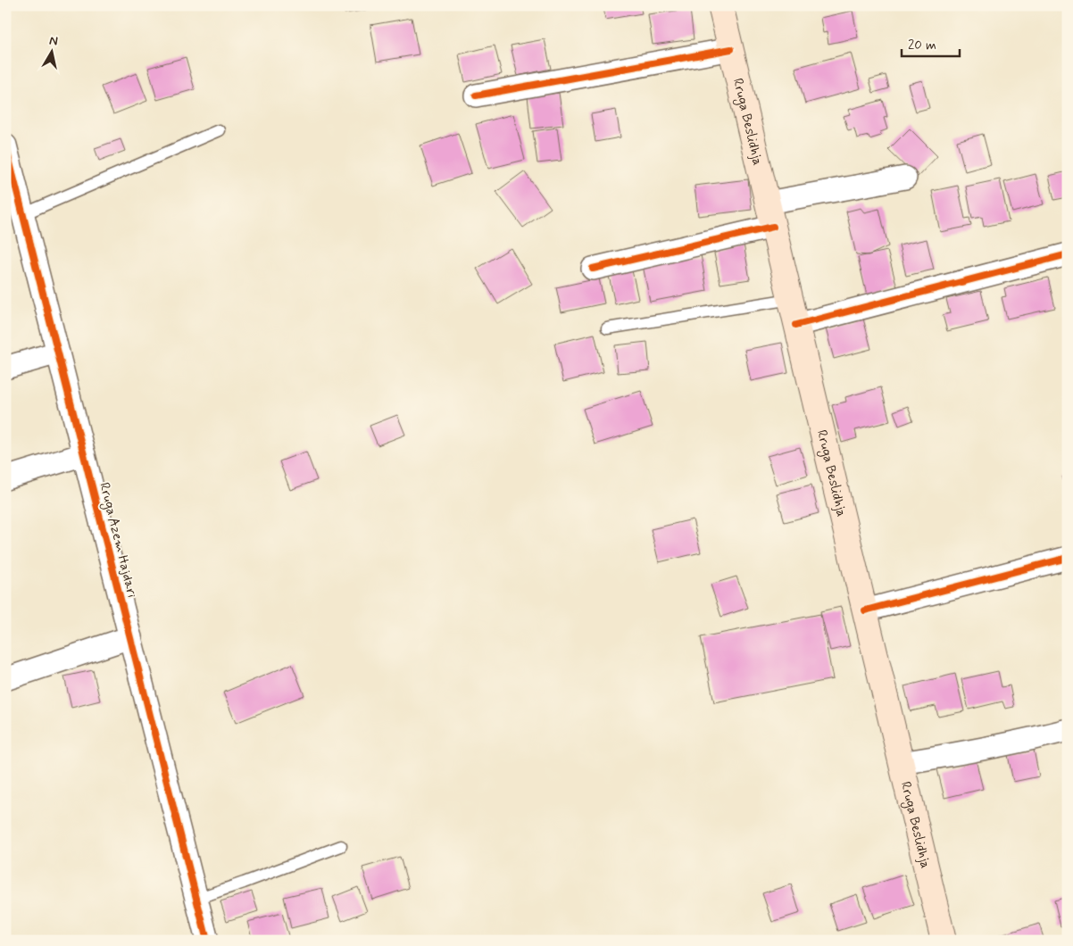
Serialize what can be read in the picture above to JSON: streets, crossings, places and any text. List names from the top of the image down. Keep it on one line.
{"streets":{"main road":["Rruga Beslidhja"],"street":["Rruga Azem Hajdari"]},"scale_bar":"20 m","north":"top"}
